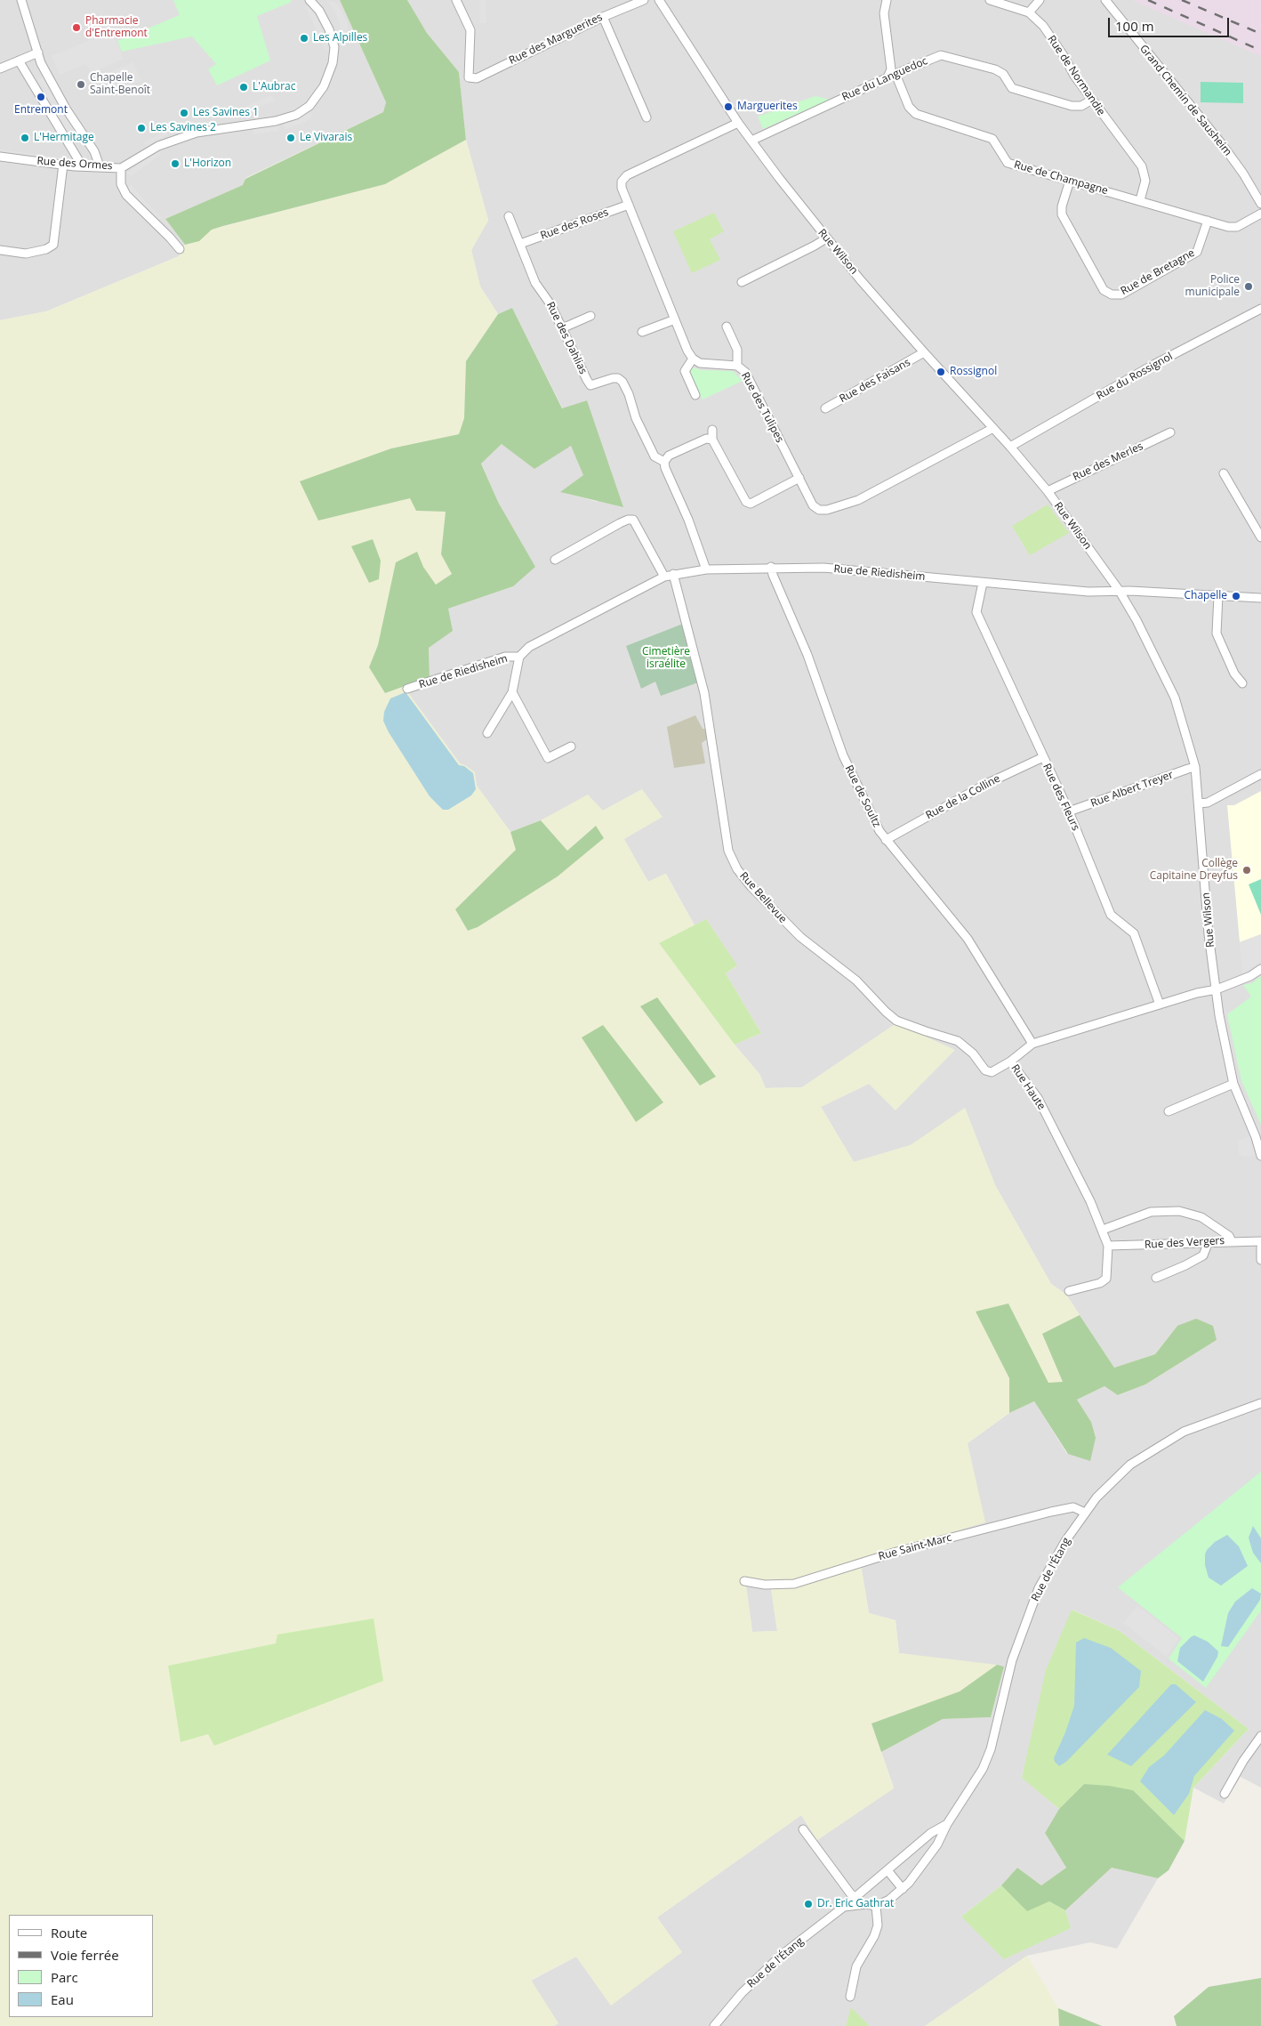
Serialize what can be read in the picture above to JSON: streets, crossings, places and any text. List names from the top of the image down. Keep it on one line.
{"streets":{"street":["Rue des Marguerites","Rue de Normandie","Rue du Languedoc","Grand Chemin de Sausheim","Rue des Ormes","Rue de Champagne","Rue des Roses","Rue Wilson","Rue de Bretagne","Rue des Dahlias","Rue du Rossignol","Rue des Faisans","Rue des Tulipes","Rue des Merles","Rue de Riedisheim","Rue Albert Treyer","Rue de Soultz","Rue de la Colline","Rue des Fleurs","Rue Bellevue","Rue Haute","Rue des Vergers","Rue Saint-Marc","Rue de l'Étang"]},"crossings":[["Rue de Normandie","Rue du Languedoc"],["Rue de Normandie","Rue de Champagne"],["Rue du Languedoc","Rue de Champagne"],["Rue du Languedoc","Rue Wilson"],["Rue de Champagne","Rue de Bretagne"],["Rue des Roses","Rue des Dahlias"],["Rue Wilson","Rue du Rossignol"],["Rue Wilson","Rue des Faisans"],["Rue Wilson","Rue des Tulipes"],["Rue Wilson","Rue des Merles"],["Rue Wilson","Rue de Riedisheim"],["Rue Wilson","Rue Albert Treyer"],["Rue Wilson","Rue Haute"],["Rue des Dahlias","Rue de Riedisheim"],["Rue de Riedisheim","Rue de Soultz"],["Rue de Riedisheim","Rue des Fleurs"],["Rue de Riedisheim","Rue Bellevue"],["Rue Albert Treyer","Rue des Fleurs"],["Rue de Soultz","Rue de la Colline"],["Rue de Soultz","Rue Haute"],["Rue de la Colline","Rue des Fleurs"],["Rue des Fleurs","Rue Haute"],["Rue Bellevue","Rue Haute"],["Rue Haute","Rue des Vergers"],["Rue Saint-Marc","Rue de l'Étang"]],"parks":["Cimetière israélite"],"places":["Pharmacie d'Entremont","Les Alpilles","Chapelle Saint-Benoît","L'Aubrac","Entremont","Marguerites","Les Savines 1","Les Savines 2","L'Hermitage","Le Vivarais","L'Horizon","Police municipale","Rossignol","Chapelle","Collège Capitaine Dreyfus","Dr. Eric Gathrat"],"legend":["Route","Voie ferrée","Parc","Eau"],"scale_bar":"100 m"}
